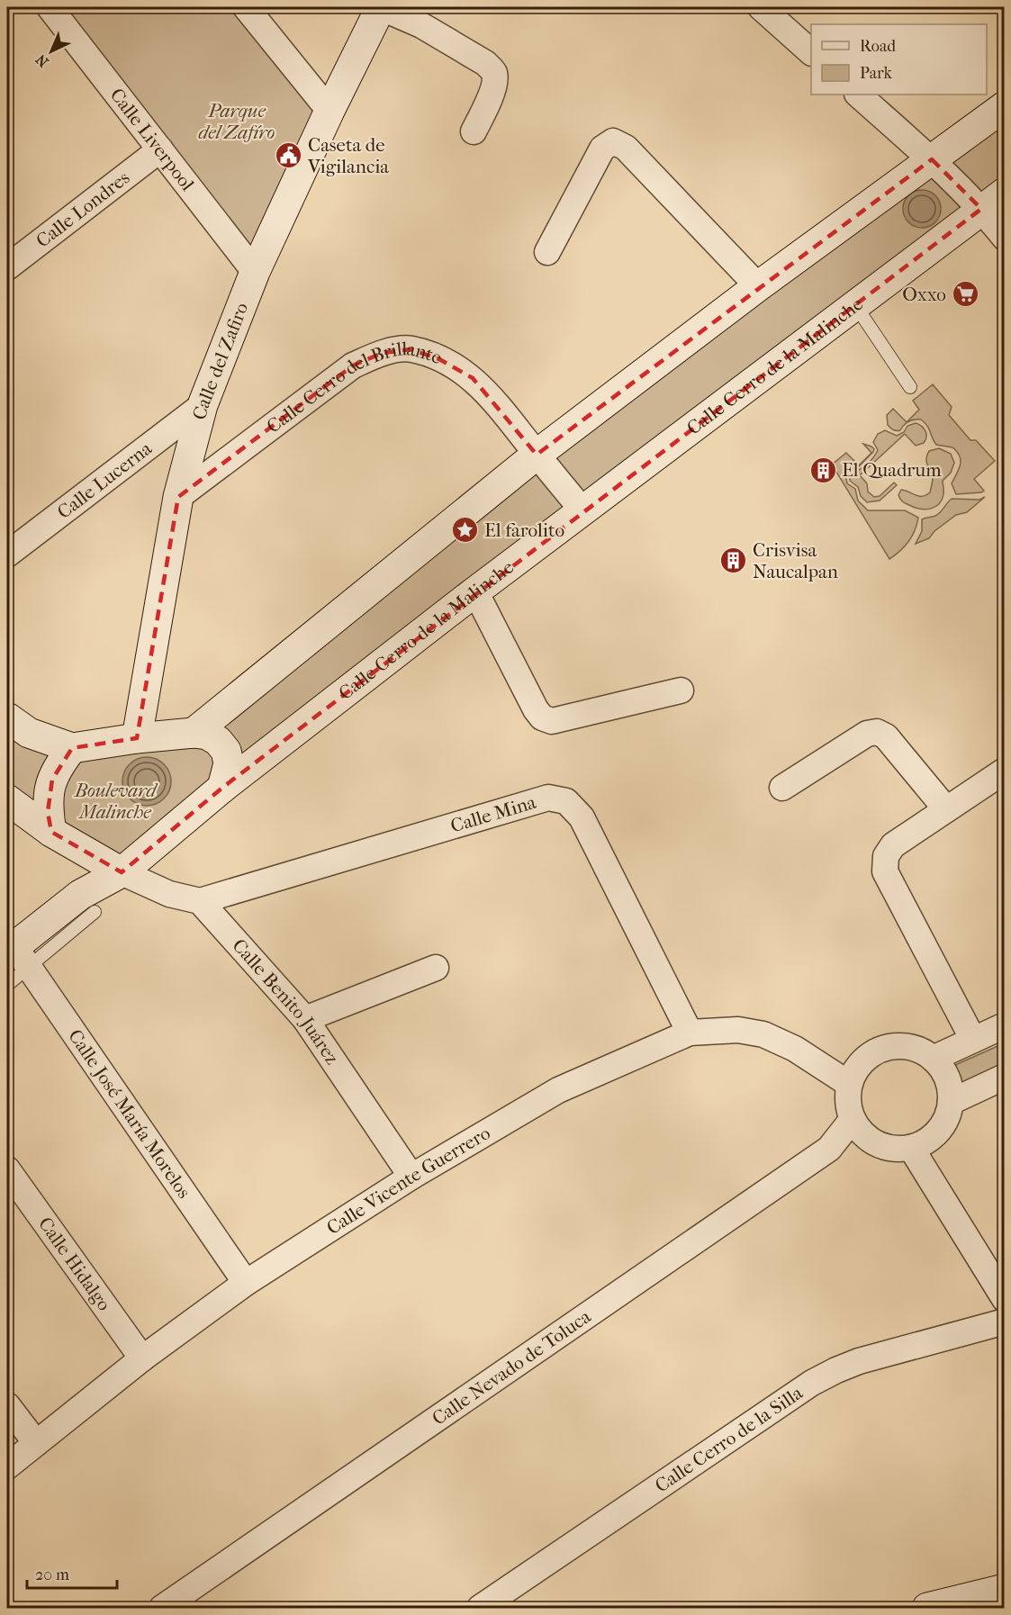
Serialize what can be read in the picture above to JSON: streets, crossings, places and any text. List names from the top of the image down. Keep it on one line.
{"streets":{"street":["Calle Liverpool","Calle Londres","Calle del Zafiro","Calle Cerro de la Malinche","Calle Cerro del Brillante","Calle Lucerna","Calle Mina","Calle Benito Juárez","Calle José María Morelos","Calle Vicente Guerrero","Calle Hidalgo","Calle Nevado de Toluca","Calle Cerro de la Silla"]},"crossings":[["Calle Liverpool","Calle Londres"],["Calle Liverpool","Calle del Zafiro"],["Calle del Zafiro","Calle Cerro del Brillante"],["Calle del Zafiro","Calle Lucerna"],["Calle Cerro de la Malinche","Calle Cerro del Brillante"],["Calle Cerro de la Malinche","Calle José María Morelos"],["Calle Mina","Calle Benito Juárez"],["Calle Mina","Calle Vicente Guerrero"],["Calle Benito Juárez","Calle Vicente Guerrero"],["Calle José María Morelos","Calle Vicente Guerrero"],["Calle Vicente Guerrero","Calle Hidalgo"],["Calle Vicente Guerrero","Calle Nevado de Toluca"]],"parks":["Parque del Zafíro","Boulevard Malinche"],"places":{"public building":["Caseta de Vigilancia"],"supermarket":["Oxxo"],"building":["El Quadrum","Crisvisa Naucalpan"],"place":["El farolito"]},"legend":["Road","Park"],"scale_bar":"20 m","north":"bottom left"}
